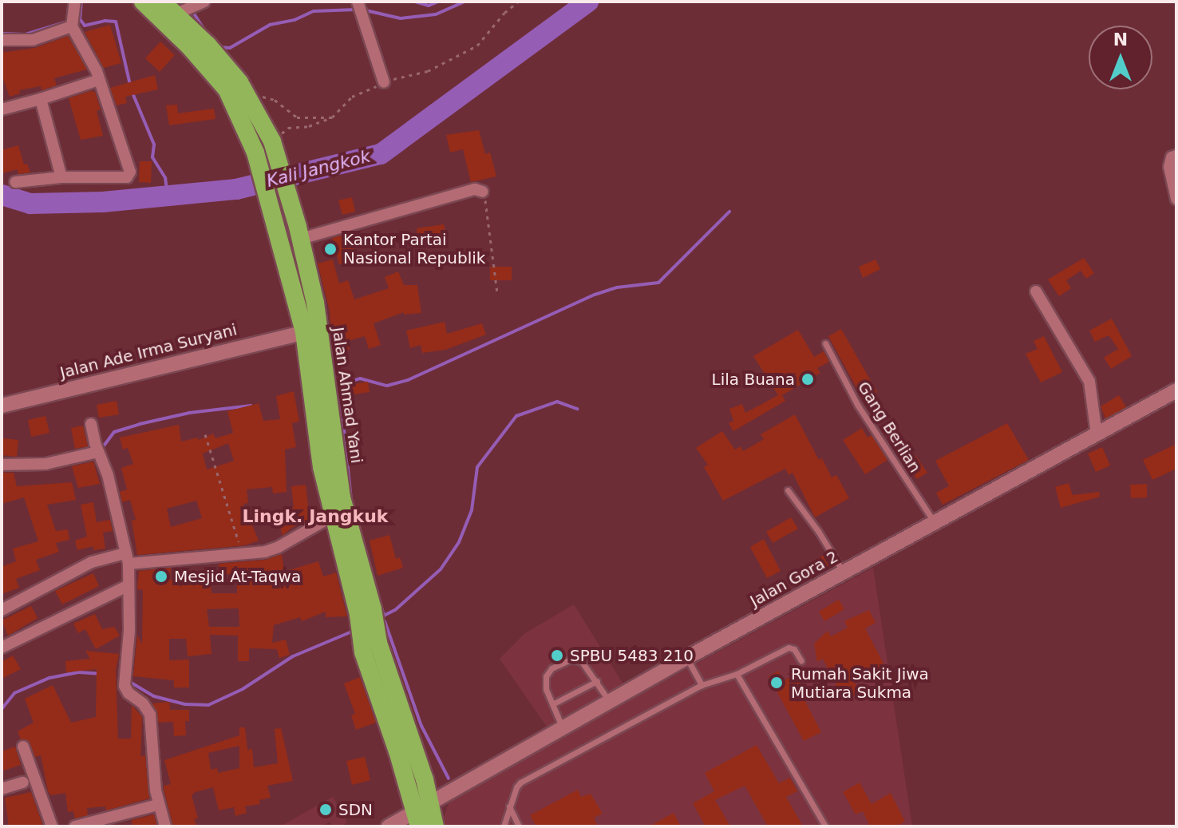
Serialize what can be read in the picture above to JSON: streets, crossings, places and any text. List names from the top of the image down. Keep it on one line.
{"streets":{"highway":["Jalan Ahmad Yani"],"street":["Jalan Ade Irma Suryani","Jalan Gora 2"],"lane":["Gang Berlian"]},"crossings":[["Gang Berlian","Jalan Gora 2"]],"districts":["Lingk. Jangkuk"],"water":["Kali Jangkok"],"places":["Kantor Partai Nasional Republik","Lila Buana","Mesjid At-Taqwa","SPBU 5483 210","Rumah Sakit Jiwa Mutiara Sukma","SDN"],"north":"top"}
